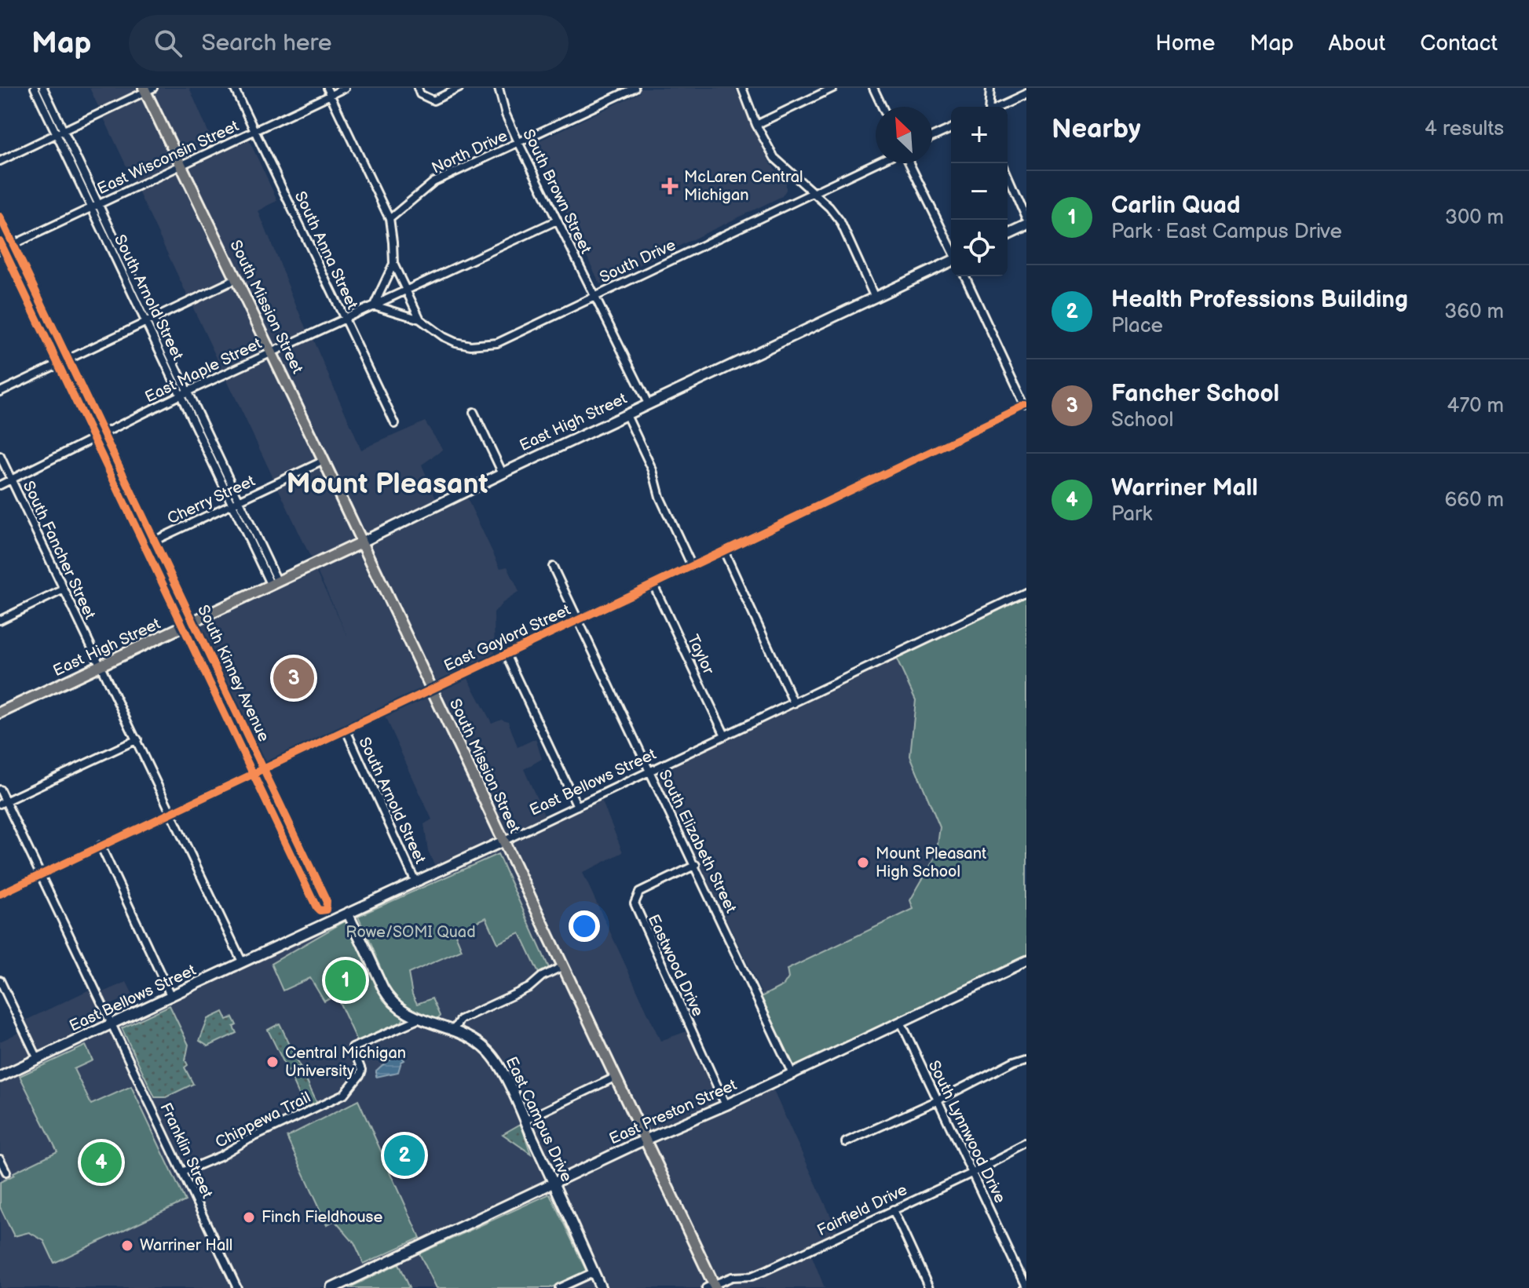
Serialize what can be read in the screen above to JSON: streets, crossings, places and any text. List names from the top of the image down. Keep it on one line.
{"streets":{"main road":["South Mission Street","East High Street"],"street":["North Drive","East Wisconsin Street","South Brown Street","South Anna Street","South Drive","South Arnold Street","East Maple Street","Cherry Street","South Fancher Street","East Gaylord Street","Taylor","South Kinney Avenue","East Bellows Street","South Elizabeth Street","Eastwood Drive","East Preston Street","East Campus Drive","Chippewa Trail","South Lynnwood Drive","Franklin Street","Fairfield Drive"]},"crossings":[["North Drive","South Brown Street"],["East Wisconsin Street","South Anna Street"],["East Wisconsin Street","South Arnold Street"],["East Wisconsin Street","South Mission Street"],["East Wisconsin Street","South Kinney Avenue"],["South Brown Street","South Drive"],["South Brown Street","East Maple Street"],["South Brown Street","East High Street"],["South Anna Street","East Maple Street"],["South Drive","East Maple Street"],["South Arnold Street","East Maple Street"],["South Arnold Street","East High Street"],["South Arnold Street","Cherry Street"],["South Arnold Street","East Gaylord Street"],["South Arnold Street","East Bellows Street"],["South Mission Street","East Maple Street"],["South Mission Street","East High Street"],["South Mission Street","Cherry Street"],["South Mission Street","East Gaylord Street"],["South Mission Street","East Bellows Street"],["South Mission Street","East Preston Street"],["South Mission Street","Fairfield Drive"],["East Maple Street","South Fancher Street"],["East Maple Street","South Kinney Avenue"],["East High Street","South Fancher Street"],["East High Street","South Kinney Avenue"],["Cherry Street","South Kinney Avenue"],["South Fancher Street","East Gaylord Street"],["South Fancher Street","East Bellows Street"],["East Gaylord Street","Taylor"],["East Gaylord Street","South Kinney Avenue"],["East Gaylord Street","South Elizabeth Street"],["East Gaylord Street","Franklin Street"],["Taylor","East Bellows Street"],["East Bellows Street","South Elizabeth Street"],["East Bellows Street","East Campus Drive"],["East Bellows Street","Franklin Street"],["South Elizabeth Street","Eastwood Drive"],["South Elizabeth Street","East Preston Street"],["Eastwood Drive","East Preston Street"],["East Preston Street","East Campus Drive"],["East Preston Street","South Lynnwood Drive"],["East Campus Drive","Chippewa Trail"],["Chippewa Trail","Franklin Street"],["South Lynnwood Drive","Fairfield Drive"]],"districts":["Mount Pleasant"],"parks":["Rowe/SOMI Quad"],"places":{"health":["McLaren Central Michigan"],"other":["Mount Pleasant High School","Central Michigan University","Finch Fieldhouse","Warriner Hall"]},"north":"top left","page":{"header":"Map","search":"Search here","nav":["Home","Map","About","Contact"],"heading":["Nearby","4 results"],"map_buttons":["+","−"],"list":[{"mark":"1","name":"Carlin Quad","note":"Park · East Campus Drive","value":"300 m"},{"mark":"2","name":"Health Professions Building","note":"Place","value":"360 m"},{"mark":"3","name":"Fancher School","note":"School","value":"470 m"},{"mark":"4","name":"Warriner Mall","note":"Park","value":"660 m"}],"pins":["3","1","2","4"]}}
